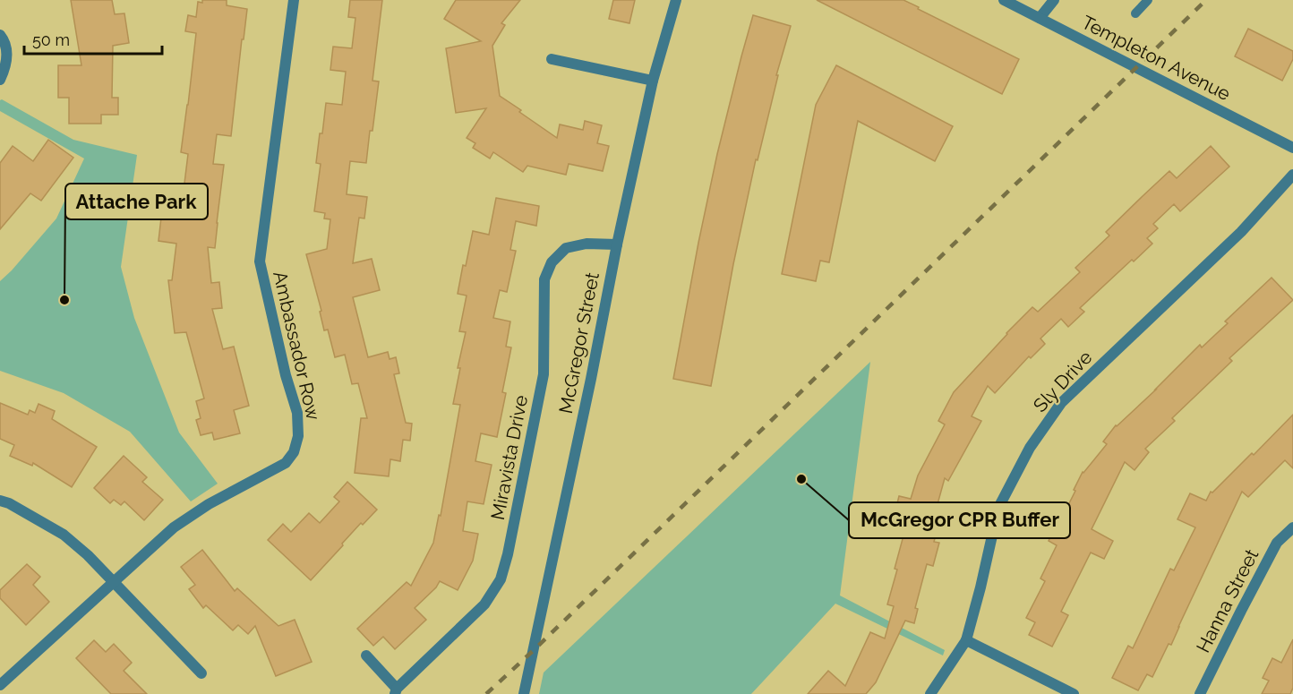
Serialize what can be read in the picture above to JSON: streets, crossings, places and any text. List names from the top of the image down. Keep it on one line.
{"streets":{"street":["Templeton Avenue","McGregor Street","Ambassador Row","Sly Drive","Miravista Drive","Hanna Street"]},"crossings":[["McGregor Street","Miravista Drive"]],"places":["Attache Park","McGregor CPR Buffer"],"scale_bar":"50 m"}
